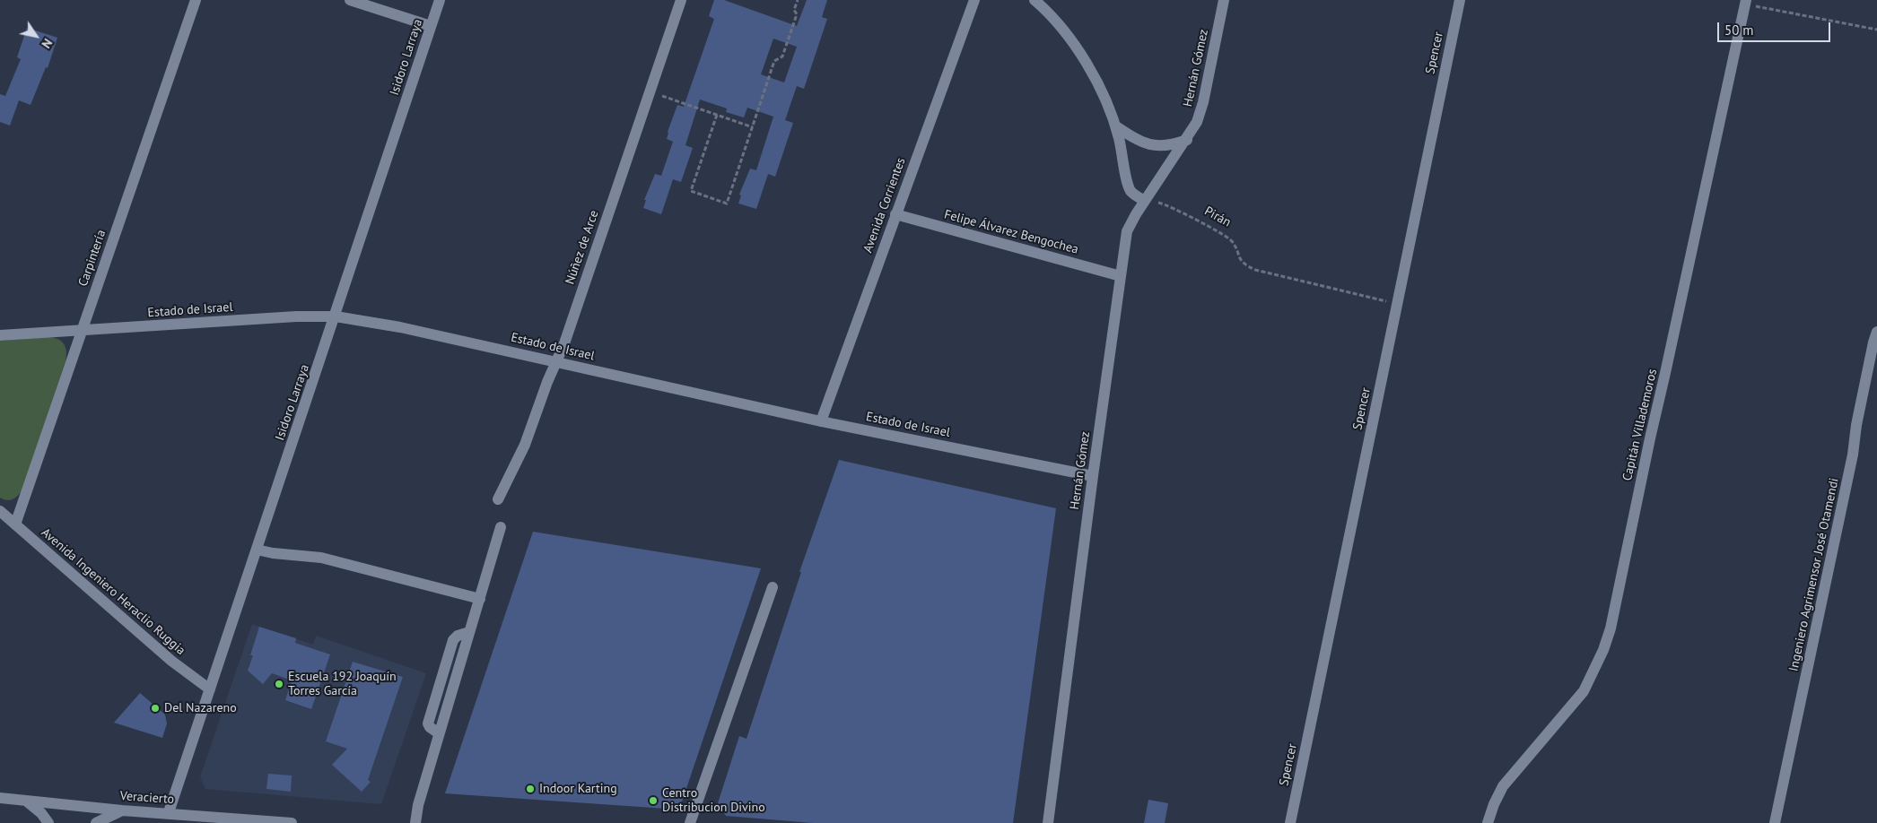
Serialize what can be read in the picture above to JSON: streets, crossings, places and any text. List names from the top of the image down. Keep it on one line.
{"streets":{"street":["Spencer","Isidoro Larraya","Hernán Gómez","Avenida Corrientes","Felipe Álvarez Bengochea","Núñez de Arce","Carpintería","Estado de Israel","Capitán Villademoros","Ingeniero Agrimensor José Otamendi","Avenida Ingeniero Heraclio Ruggia","Veracierto"],"path":["Pirán"]},"crossings":[["Spencer","Pirán"],["Isidoro Larraya","Estado de Israel"],["Isidoro Larraya","Avenida Ingeniero Heraclio Ruggia"],["Isidoro Larraya","Veracierto"],["Hernán Gómez","Pirán"],["Hernán Gómez","Felipe Álvarez Bengochea"],["Hernán Gómez","Estado de Israel"],["Avenida Corrientes","Felipe Álvarez Bengochea"],["Avenida Corrientes","Estado de Israel"],["Núñez de Arce","Estado de Israel"],["Carpintería","Estado de Israel"],["Carpintería","Avenida Ingeniero Heraclio Ruggia"]],"places":["Escuela 192 Joaquín Torres García","Del Nazareno","Indoor Karting","Centro Distribucion Divino"],"scale_bar":"50 m","north":"bottom right"}
